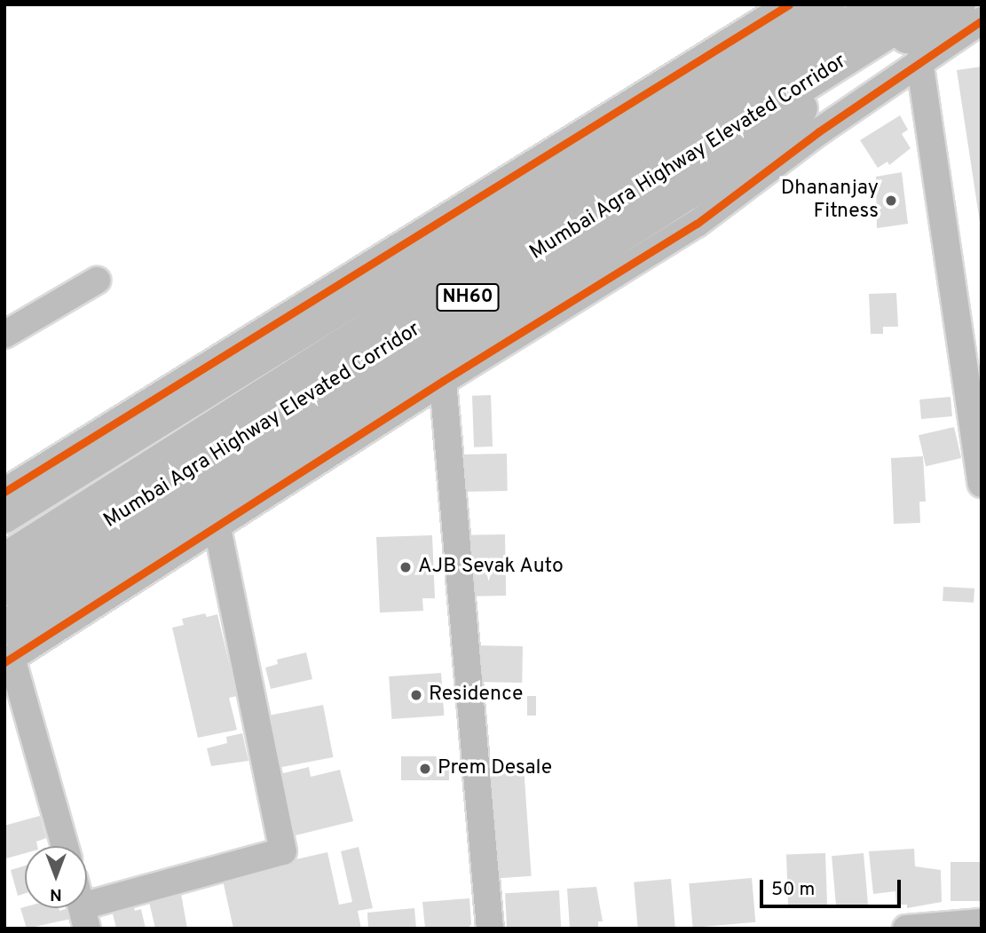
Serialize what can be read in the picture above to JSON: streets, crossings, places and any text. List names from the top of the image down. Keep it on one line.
{"streets":{"main road":["Mumbai Agra Highway Elevated Corridor","NH60"]},"places":["Dhananjay Fitness","AJB Sevak Auto","Residence","Prem Desale"],"scale_bar":"50 m","north":"bottom"}
